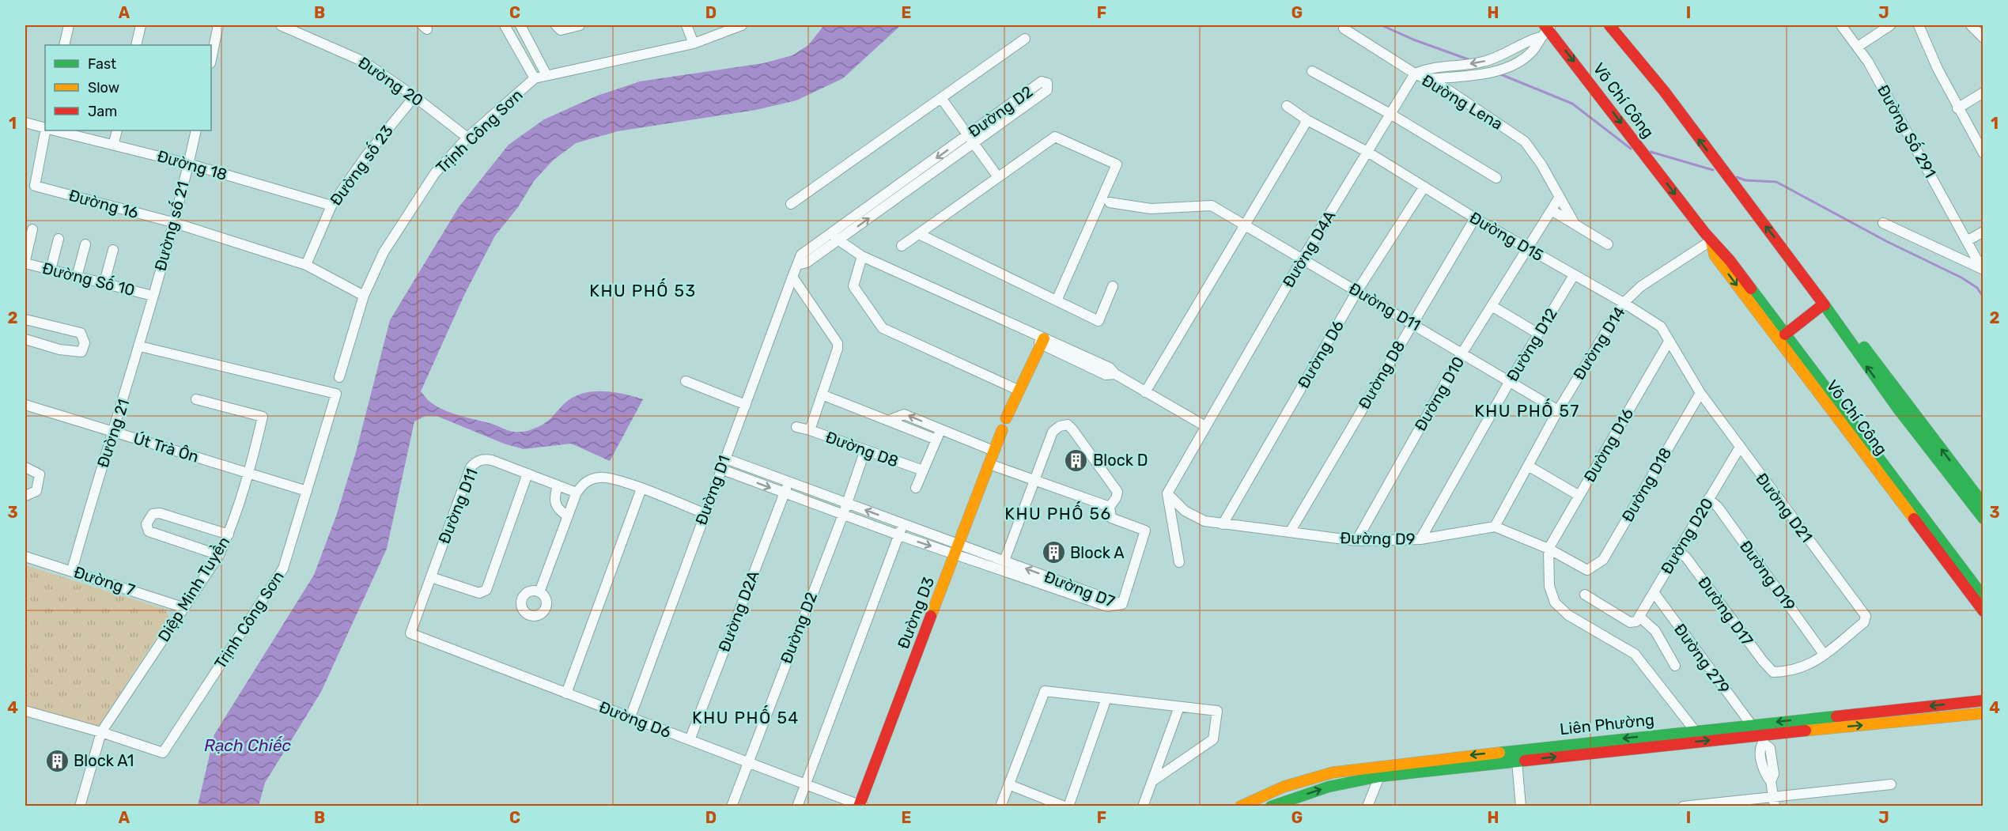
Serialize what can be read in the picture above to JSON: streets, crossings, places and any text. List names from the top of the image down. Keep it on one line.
{"streets":{"main road":["Võ Chí Công","Đường D3","Liên Phường"],"street":["Đường 20","Đường Lena","Đường D2","Trịnh Công Sơn","Đường Số 291","Đường 18","Đường số 23","Đường 16","Đường số 21","Đường D15","Đường D4A","Đường Số 10","Đường D11","Đường D14","Đường D12","Đường D6","Đường D8","Đường D10","Đường 21","Đường D16","Út Trà Ôn","Đường D18","Đường D1","Đường D21","Đường D20","Đường D9","Đường D19","Đường 7","Diệp Minh Tuyền","Đường D7","Đường D2A","Đường D17","Đường 279"]},"crossings":[["Đường 20","Trịnh Công Sơn"],["Đường 20","Đường số 23"],["Võ Chí Công","Đường D14"],["Đường Lena","Đường D4A"],["Đường Lena","Đường D10"],["Đường D2","Đường D6"],["Đường D2","Đường D8"],["Đường D2","Đường D1"],["Đường D2","Đường D7"],["Trịnh Công Sơn","Đường 21"],["Trịnh Công Sơn","Út Trà Ôn"],["Trịnh Công Sơn","Diệp Minh Tuyền"],["Đường 18","Đường số 23"],["Đường 18","Đường số 21"],["Đường số 23","Đường 16"],["Đường 16","Đường số 21"],["Đường số 21","Đường Số 10"],["Đường số 21","Đường 21"],["Đường D15","Đường D4A"],["Đường D15","Đường D14"],["Đường D15","Đường D12"],["Đường D15","Đường D6"],["Đường D15","Đường D8"],["Đường D15","Đường D10"],["Đường D15","Đường D16"],["Đường D15","Đường D18"],["Đường D15","Đường D21"],["Đường D4A","Đường D11"],["Đường D4A","Đường D9"],["Đường Số 10","Đường 21"],["Đường D11","Đường D14"],["Đường D11","Đường D12"],["Đường D11","Đường D6"],["Đường D11","Đường D8"],["Đường D11","Đường D10"],["Đường D14","Đường D9"],["Đường D12","Đường D9"],["Đường D6","Đường D1"],["Đường D6","Đường D9"],["Đường D6","Đường D2A"],["Đường D6","Đường D3"],["Đường D8","Đường D1"],["Đường D8","Đường D9"],["Đường D10","Đường D9"],["Đường 21","Út Trà Ôn"],["Đường 21","Đường 7"],["Đường D16","Đường D18"],["Út Trà Ôn","Diệp Minh Tuyền"],["Đường D18","Đường D21"],["Đường D1","Đường D7"],["Đường D21","Đường D20"],["Đường D21","Đường D19"],["Đường D21","Đường D17"],["Đường D20","Đường D19"],["Đường D20","Đường D17"],["Đường D20","Đường 279"],["Đường D19","Đường D17"],["Đường 7","Diệp Minh Tuyền"],["Đường D7","Đường D2A"],["Đường D7","Đường D3"],["Đường 279","Liên Phường"]],"districts":["KHU PHỐ 53","KHU PHỐ 57","KHU PHỐ 56","KHU PHỐ 54"],"water":["Rạch Chiếc"],"places":{"building":["Block D","Block A","Block A1"]},"legend":["Fast","Slow","Jam"],"grid":{"columns":["A","B","C","D","E","F","G","H","I","J"],"rows":["1","2","3","4"]}}
